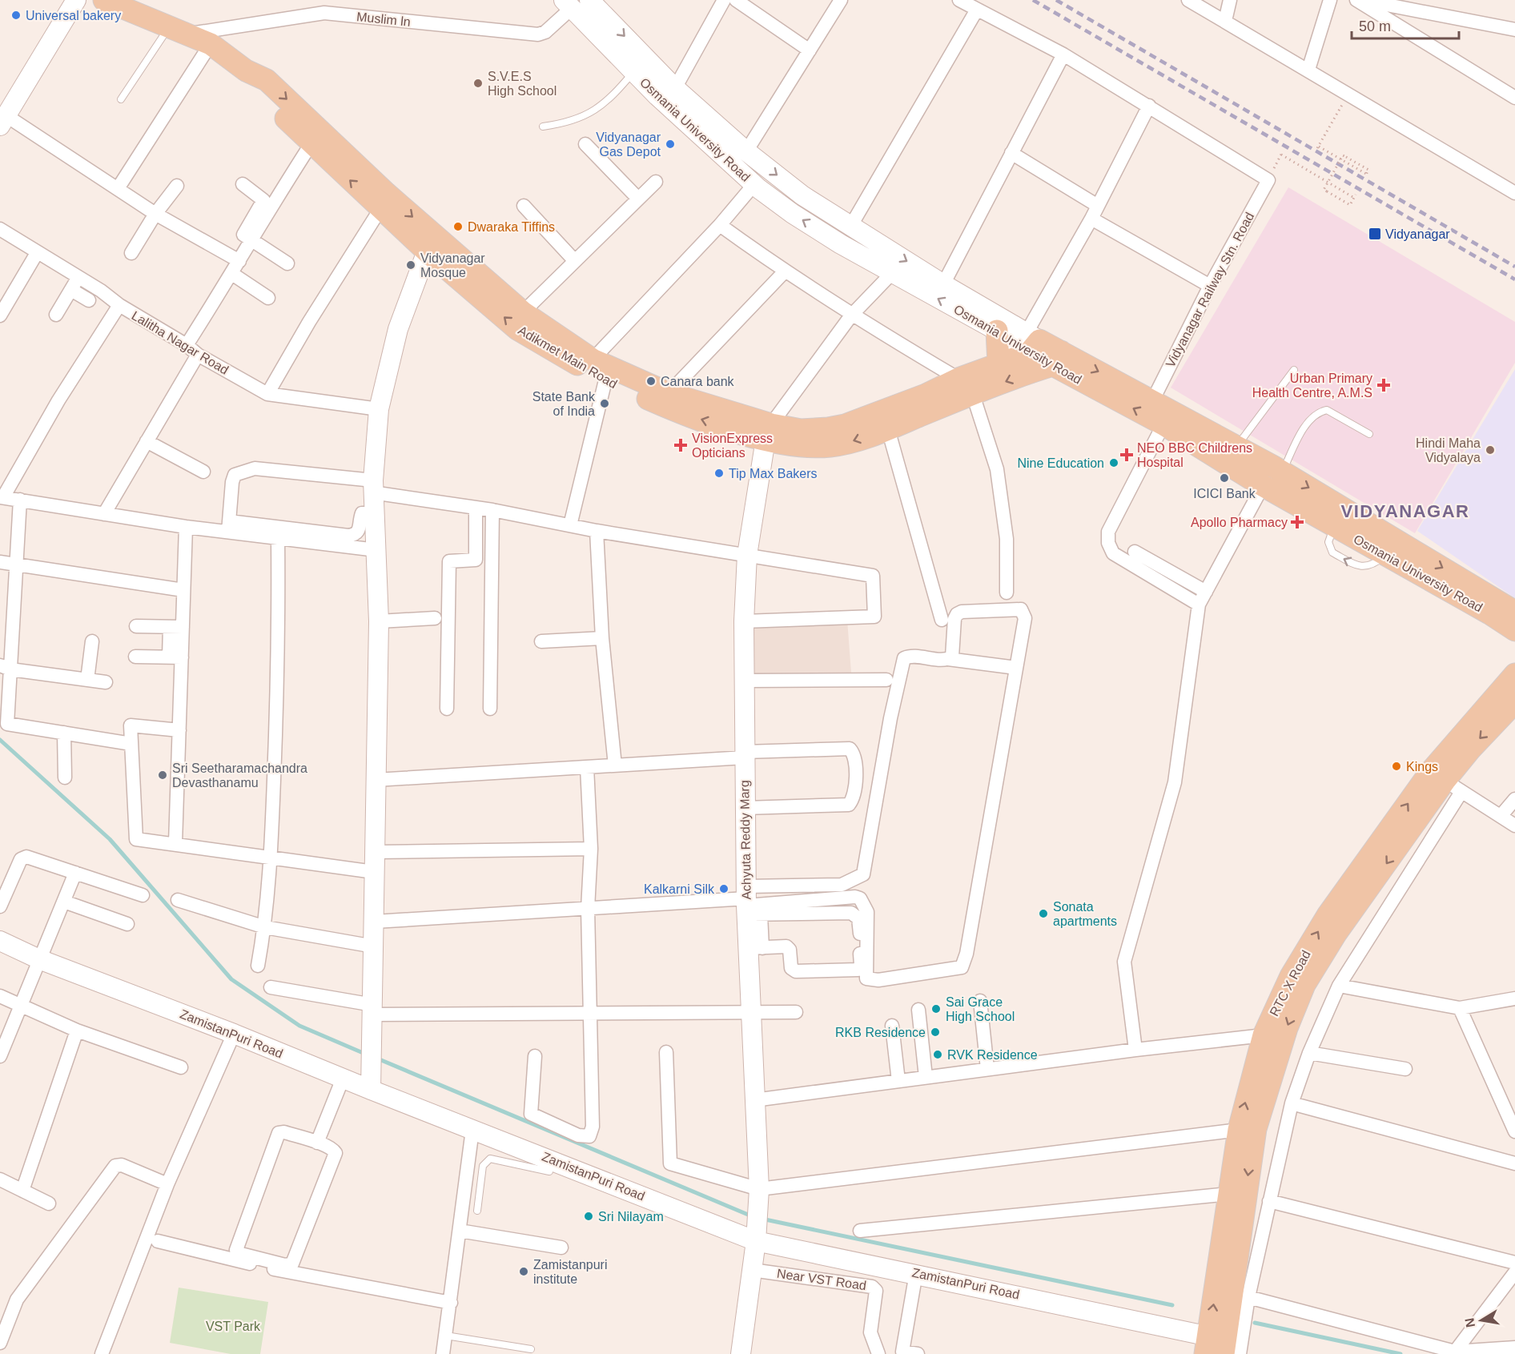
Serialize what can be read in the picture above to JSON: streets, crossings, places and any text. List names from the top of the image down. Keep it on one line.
{"streets":{"main road":["Osmania University Road","Adikmet Main Road","RTC X Road"],"street":["Muslim ln","Vidyanagar Railway Stn. Road","Lalitha Nagar Road","Achyuta Reddy Marg","ZamistanPuri Road","Near VST Road"]},"crossings":[["Muslim ln","Osmania University Road"],["Muslim ln","Adikmet Main Road"],["Osmania University Road","Vidyanagar Railway Stn. Road"],["Osmania University Road","Adikmet Main Road"],["Adikmet Main Road","Achyuta Reddy Marg"],["Achyuta Reddy Marg","ZamistanPuri Road"],["Achyuta Reddy Marg","Near VST Road"],["RTC X Road","ZamistanPuri Road"]],"districts":["VIDYANAGAR"],"parks":["VST Park"],"places":{"other":["Universal bakery","S.V.E.S High School","Vidyanagar Gas Depot","Dwaraka Tiffins","Vidyanagar Mosque","Canara bank","State Bank of India","Hindi Maha Vidyalaya","Nine Education","Tip Max Bakers","ICICI Bank","Kings","Sri Seetharamachandra Devasthanamu","Kalkarni Silk","Sonata apartments","Sai Grace High School","RKB Residence","RVK Residence","Sri Nilayam","Zamistanpuri institute"],"transit":["Vidyanagar"],"health":["Urban Primary Health Centre, A.M.S","VisionExpress Opticians","NEO BBC Childrens Hospital","Apollo Pharmacy"]},"scale_bar":"50 m","north":"left"}
